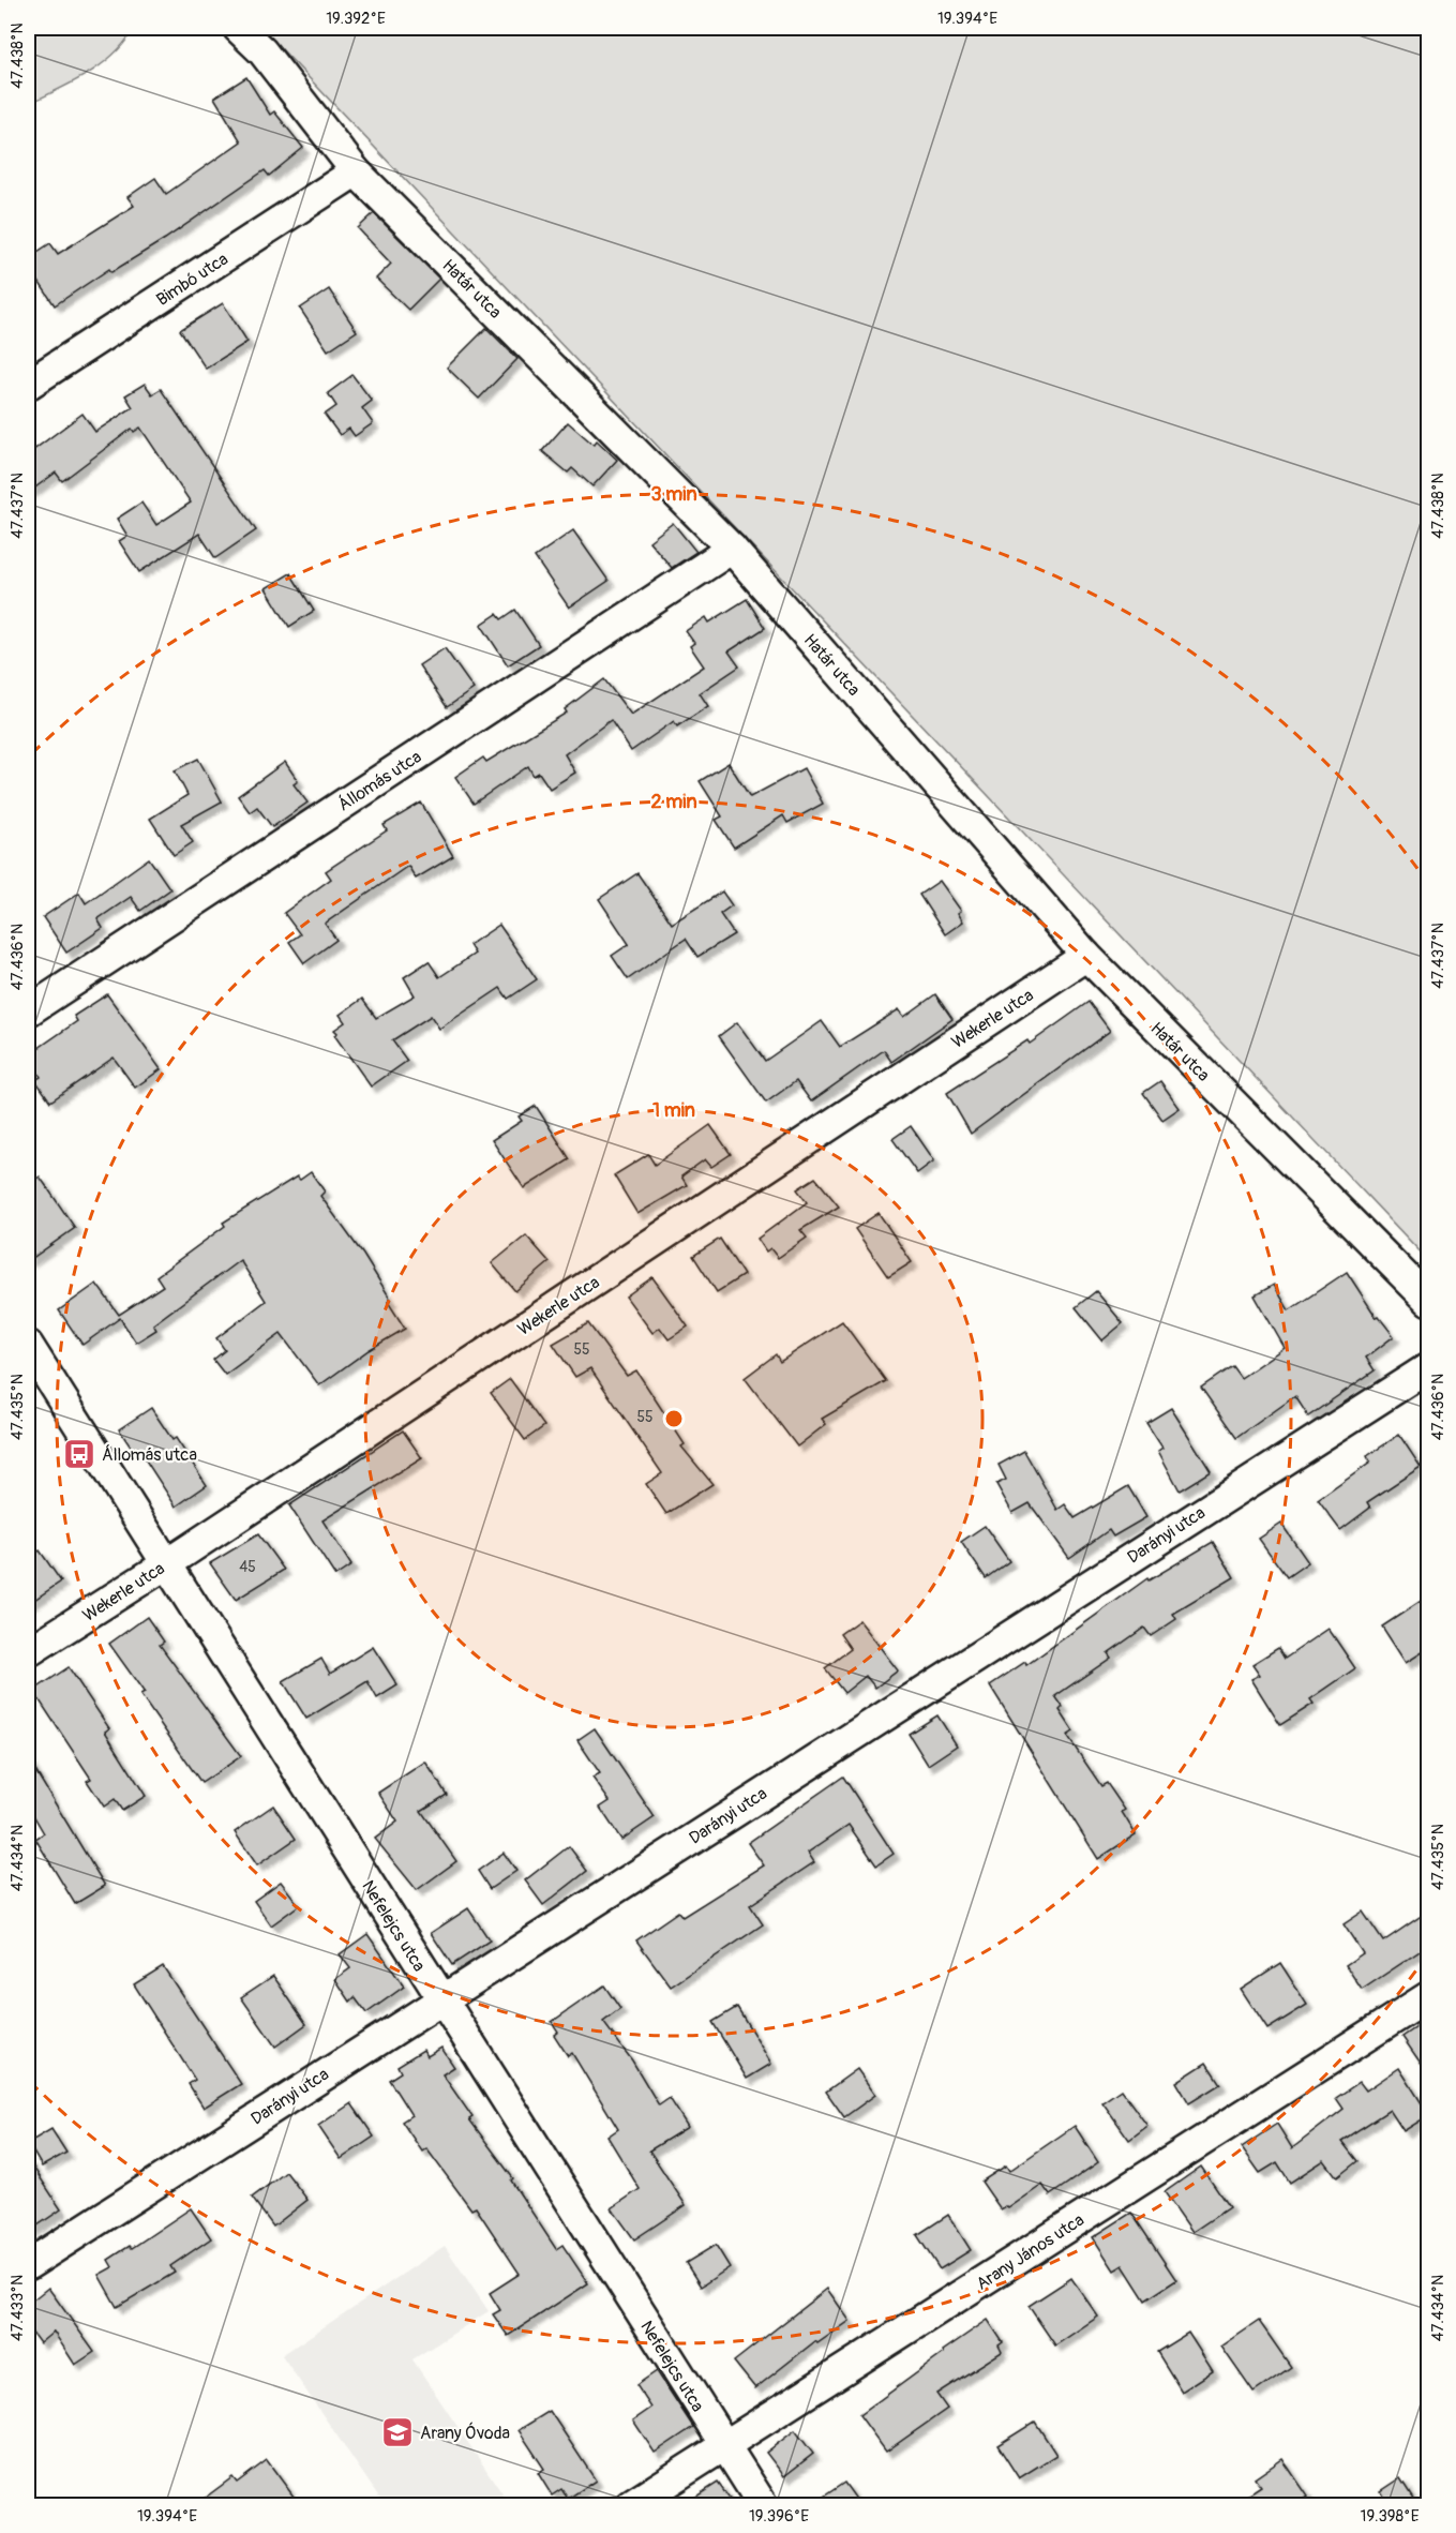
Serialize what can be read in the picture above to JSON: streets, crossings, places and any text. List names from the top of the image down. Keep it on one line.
{"streets":{"street":["Bimbó utca","Határ utca","Állomás utca","Wekerle utca","Darányi utca","Nefelejcs utca","Arany János utca"]},"crossings":[["Bimbó utca","Határ utca"],["Határ utca","Állomás utca"],["Határ utca","Wekerle utca"],["Wekerle utca","Nefelejcs utca"],["Darányi utca","Nefelejcs utca"],["Nefelejcs utca","Arany János utca"]],"places":{"bus stop":["Állomás utca"],"school or university":["Arany Óvoda"]},"house_numbers":["55","55","45"],"coordinates":["19.392°E","19.394°E","47.438°N","47.437°N","47.436°N","47.435°N","47.434°N","47.433°N","19.396°E","19.398°E"],"rings":["3 min","2 min","1 min"]}
